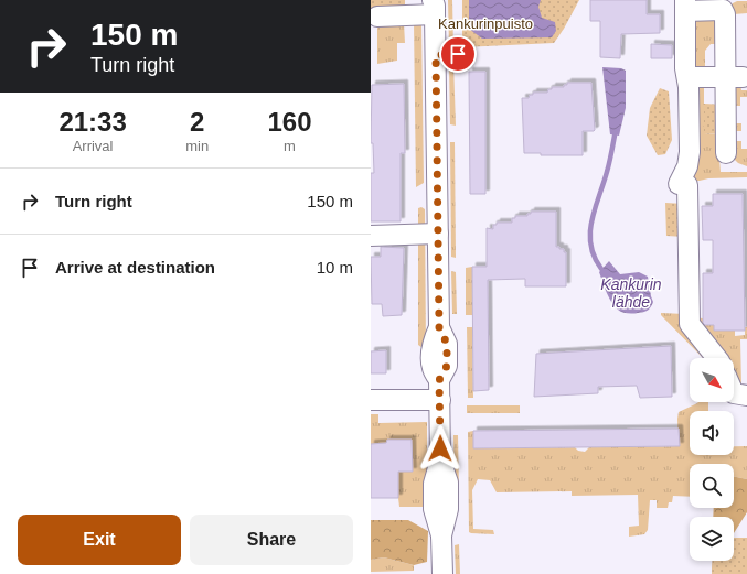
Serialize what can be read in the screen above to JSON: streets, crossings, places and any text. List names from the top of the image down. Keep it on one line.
{"water":["Kankurin lähde"],"parks":["Kankurinpuisto"],"north":"bottom right","page":{"turn":["150 m","Turn right"],"eta":["21:33","Arrival","2","min","160","m"],"list":[{"name":"Turn right","value":"150 m"},{"name":"Arrive at destination","value":"10 m"}],"buttons":["Exit","Share"]}}
